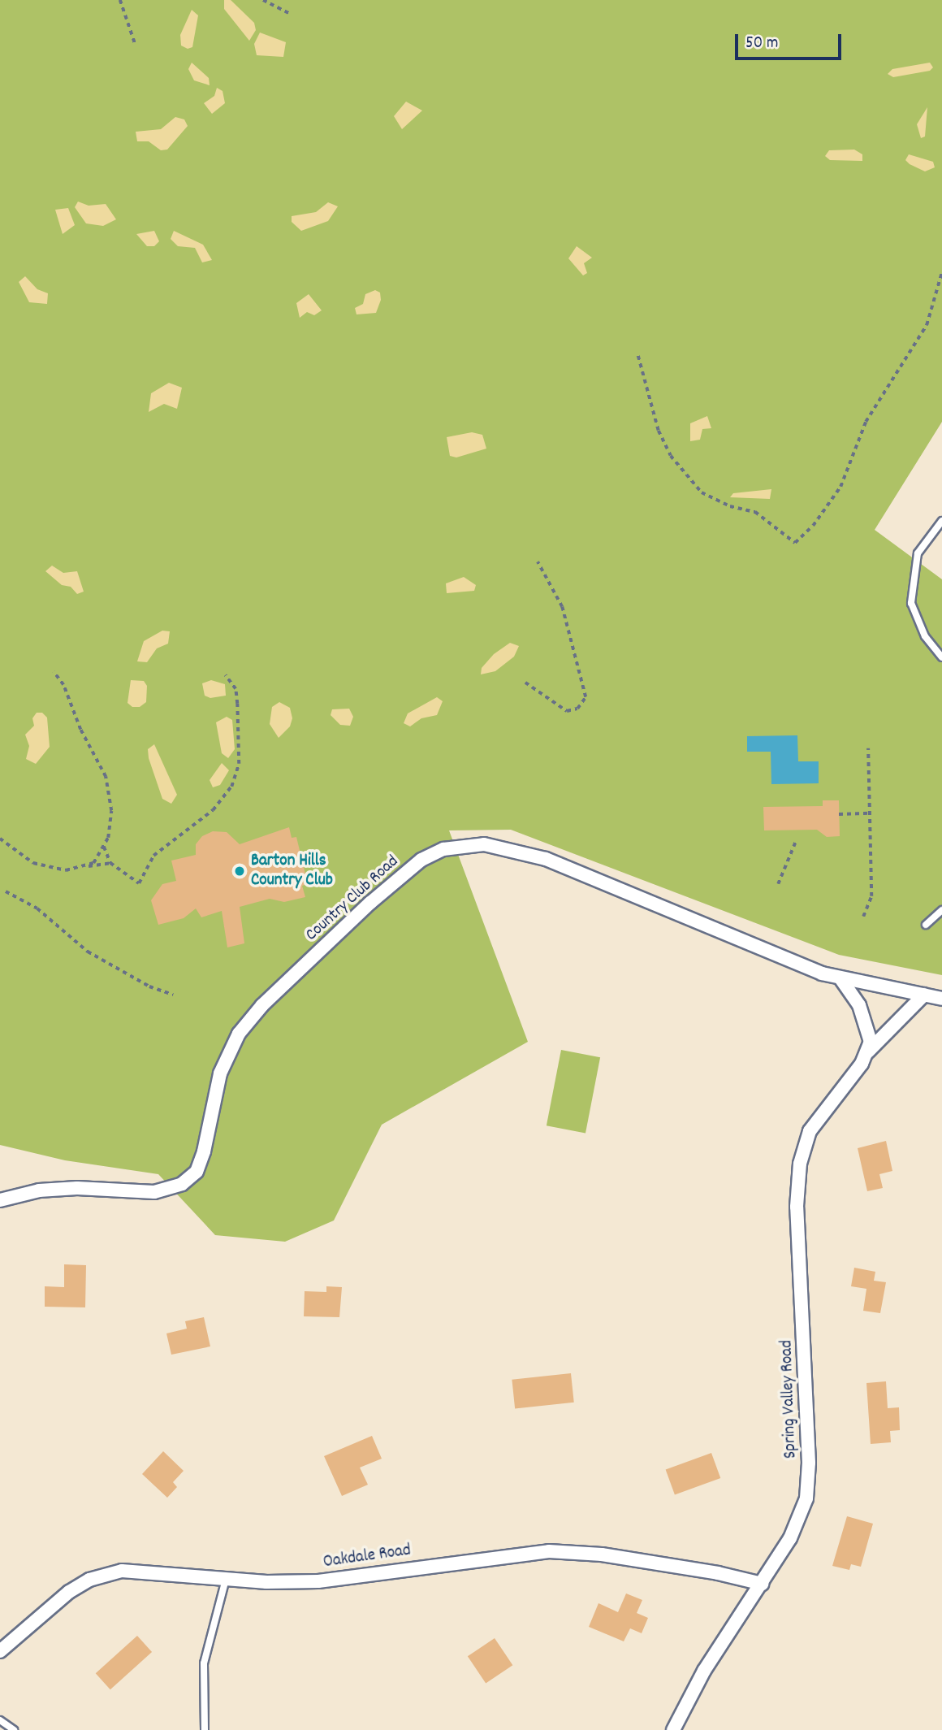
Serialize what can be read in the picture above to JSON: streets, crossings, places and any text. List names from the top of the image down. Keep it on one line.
{"streets":{"street":["Country Club Road","Spring Valley Road","Oakdale Road"]},"crossings":[["Country Club Road","Spring Valley Road"],["Spring Valley Road","Oakdale Road"]],"places":["Barton Hills Country Club"],"scale_bar":"50 m"}
